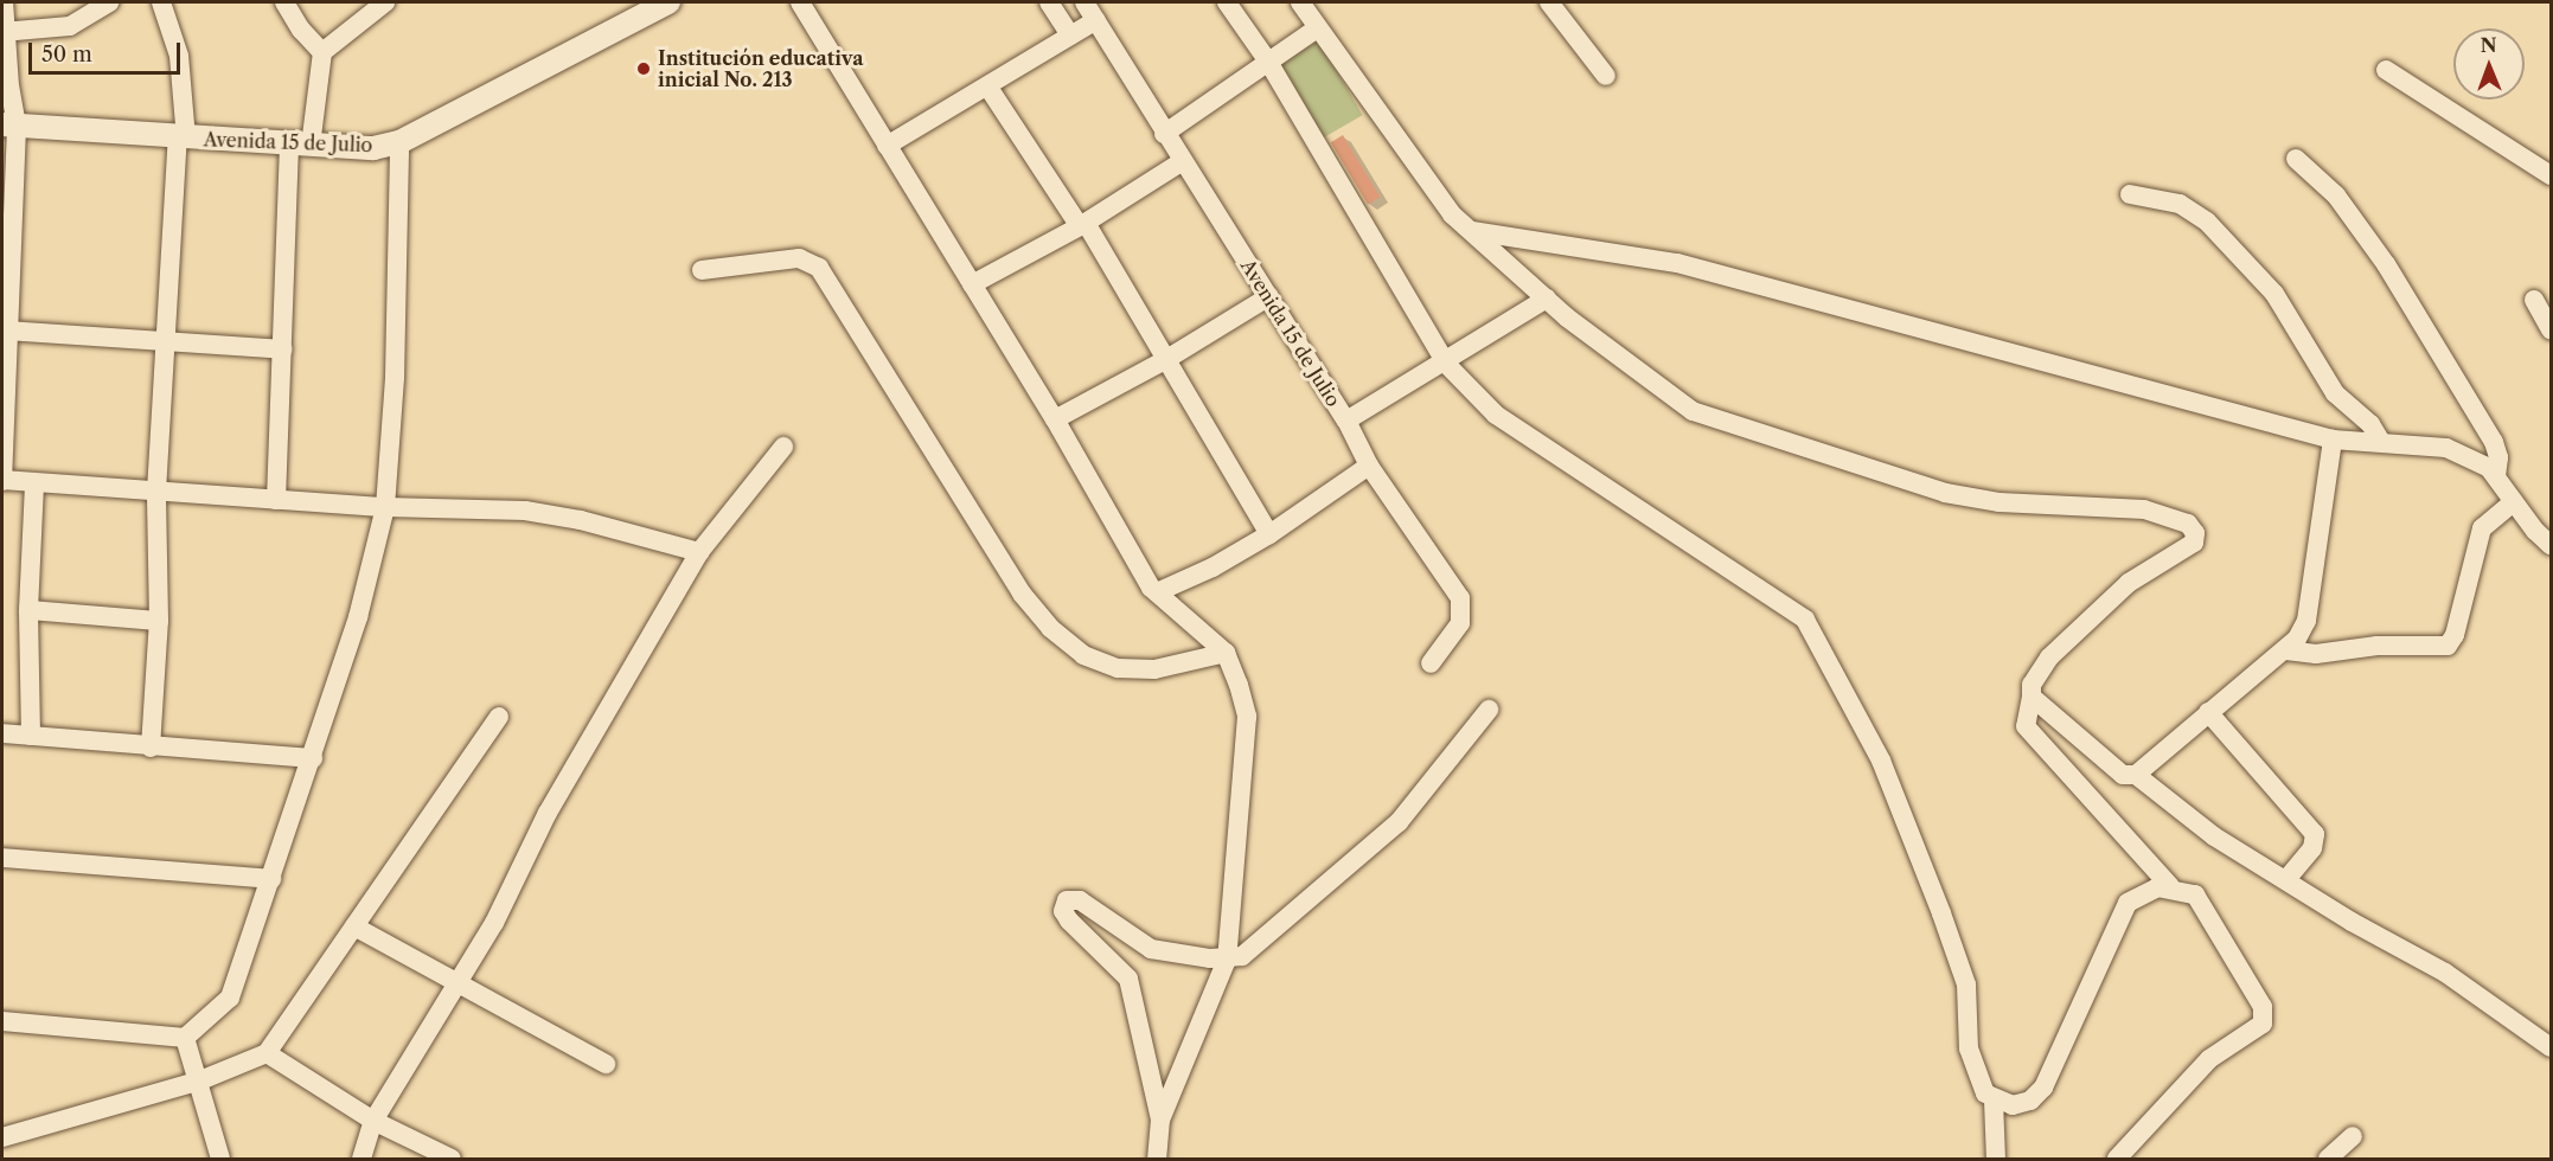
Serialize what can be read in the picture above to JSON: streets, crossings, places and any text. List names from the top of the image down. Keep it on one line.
{"streets":{"street":["Avenida 15 de Julio"]},"places":["Institución educativa inicial No. 213"],"scale_bar":"50 m","north":"top"}
